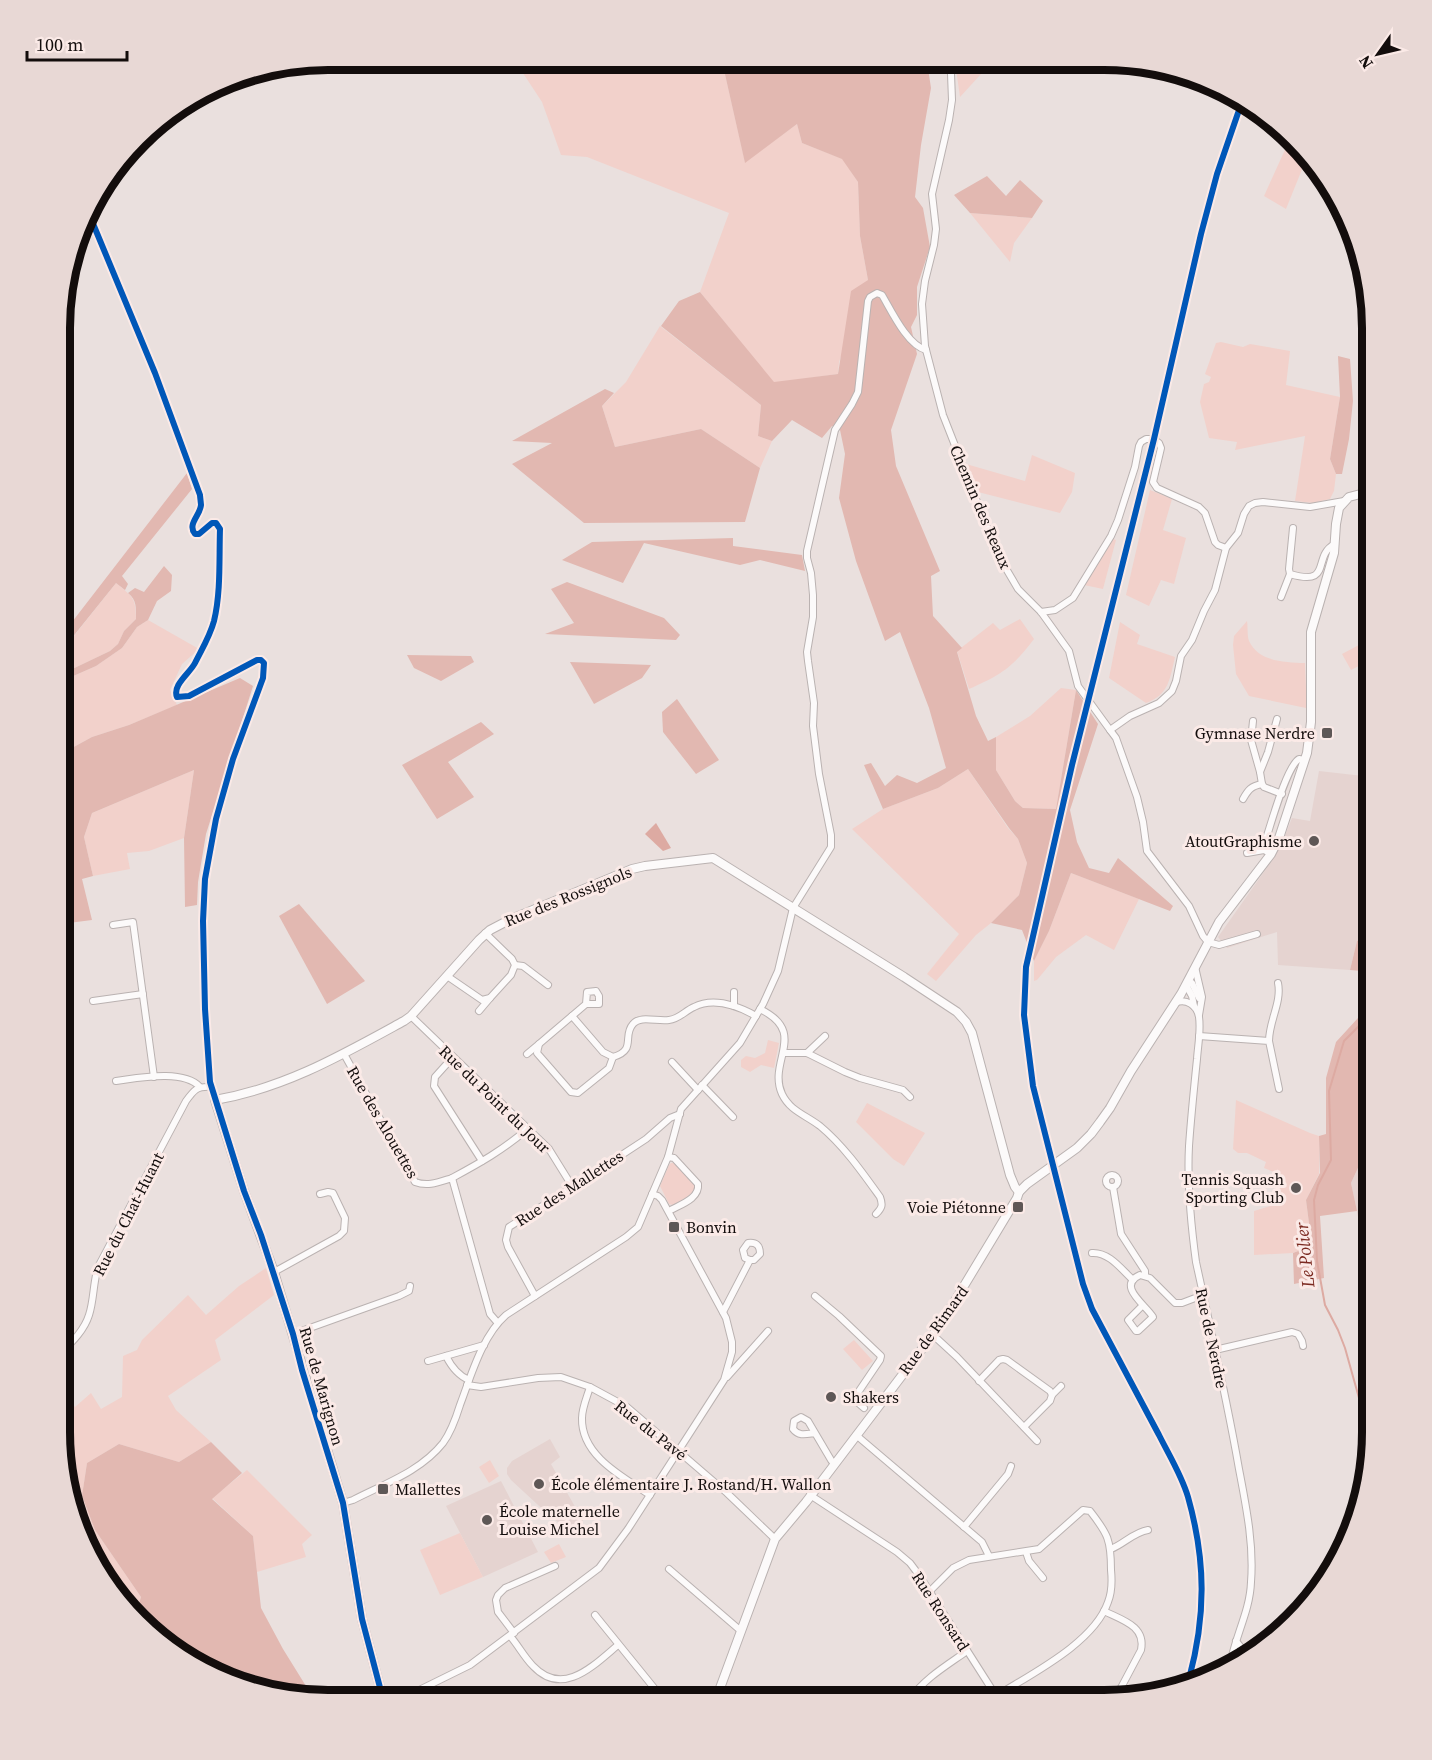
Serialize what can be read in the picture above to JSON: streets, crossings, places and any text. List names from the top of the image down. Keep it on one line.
{"streets":{"street":["Chemin des Reaux","Rue des Rossignols","Rue du Point du Jour","Rue des Alouettes","Rue des Mallettes","Rue du Chat-Huant","Rue de Rimard","Rue de Nerdre","Rue de Marignon","Rue du Pavé","Rue Ronsard"]},"crossings":[["Chemin des Reaux","Rue des Mallettes"],["Rue des Rossignols","Rue du Point du Jour"],["Rue des Rossignols","Rue des Alouettes"],["Rue des Rossignols","Rue des Mallettes"],["Rue des Rossignols","Rue de Rimard"],["Rue des Rossignols","Rue de Marignon"],["Rue du Point du Jour","Rue des Alouettes"],["Rue du Point du Jour","Rue des Mallettes"],["Rue de Rimard","Rue de Nerdre"],["Rue de Rimard","Rue du Pavé"],["Rue de Rimard","Rue Ronsard"]],"water":["Le Polier"],"places":{"transit":["Gymnase Nerdre","Voie Piétonne","Bonvin","Mallettes"],"other":["AtoutGraphisme","Tennis Squash Sporting Club","Shakers","École élémentaire J. Rostand/H. Wallon","École maternelle Louise Michel"]},"scale_bar":"100 m","north":"bottom left"}
